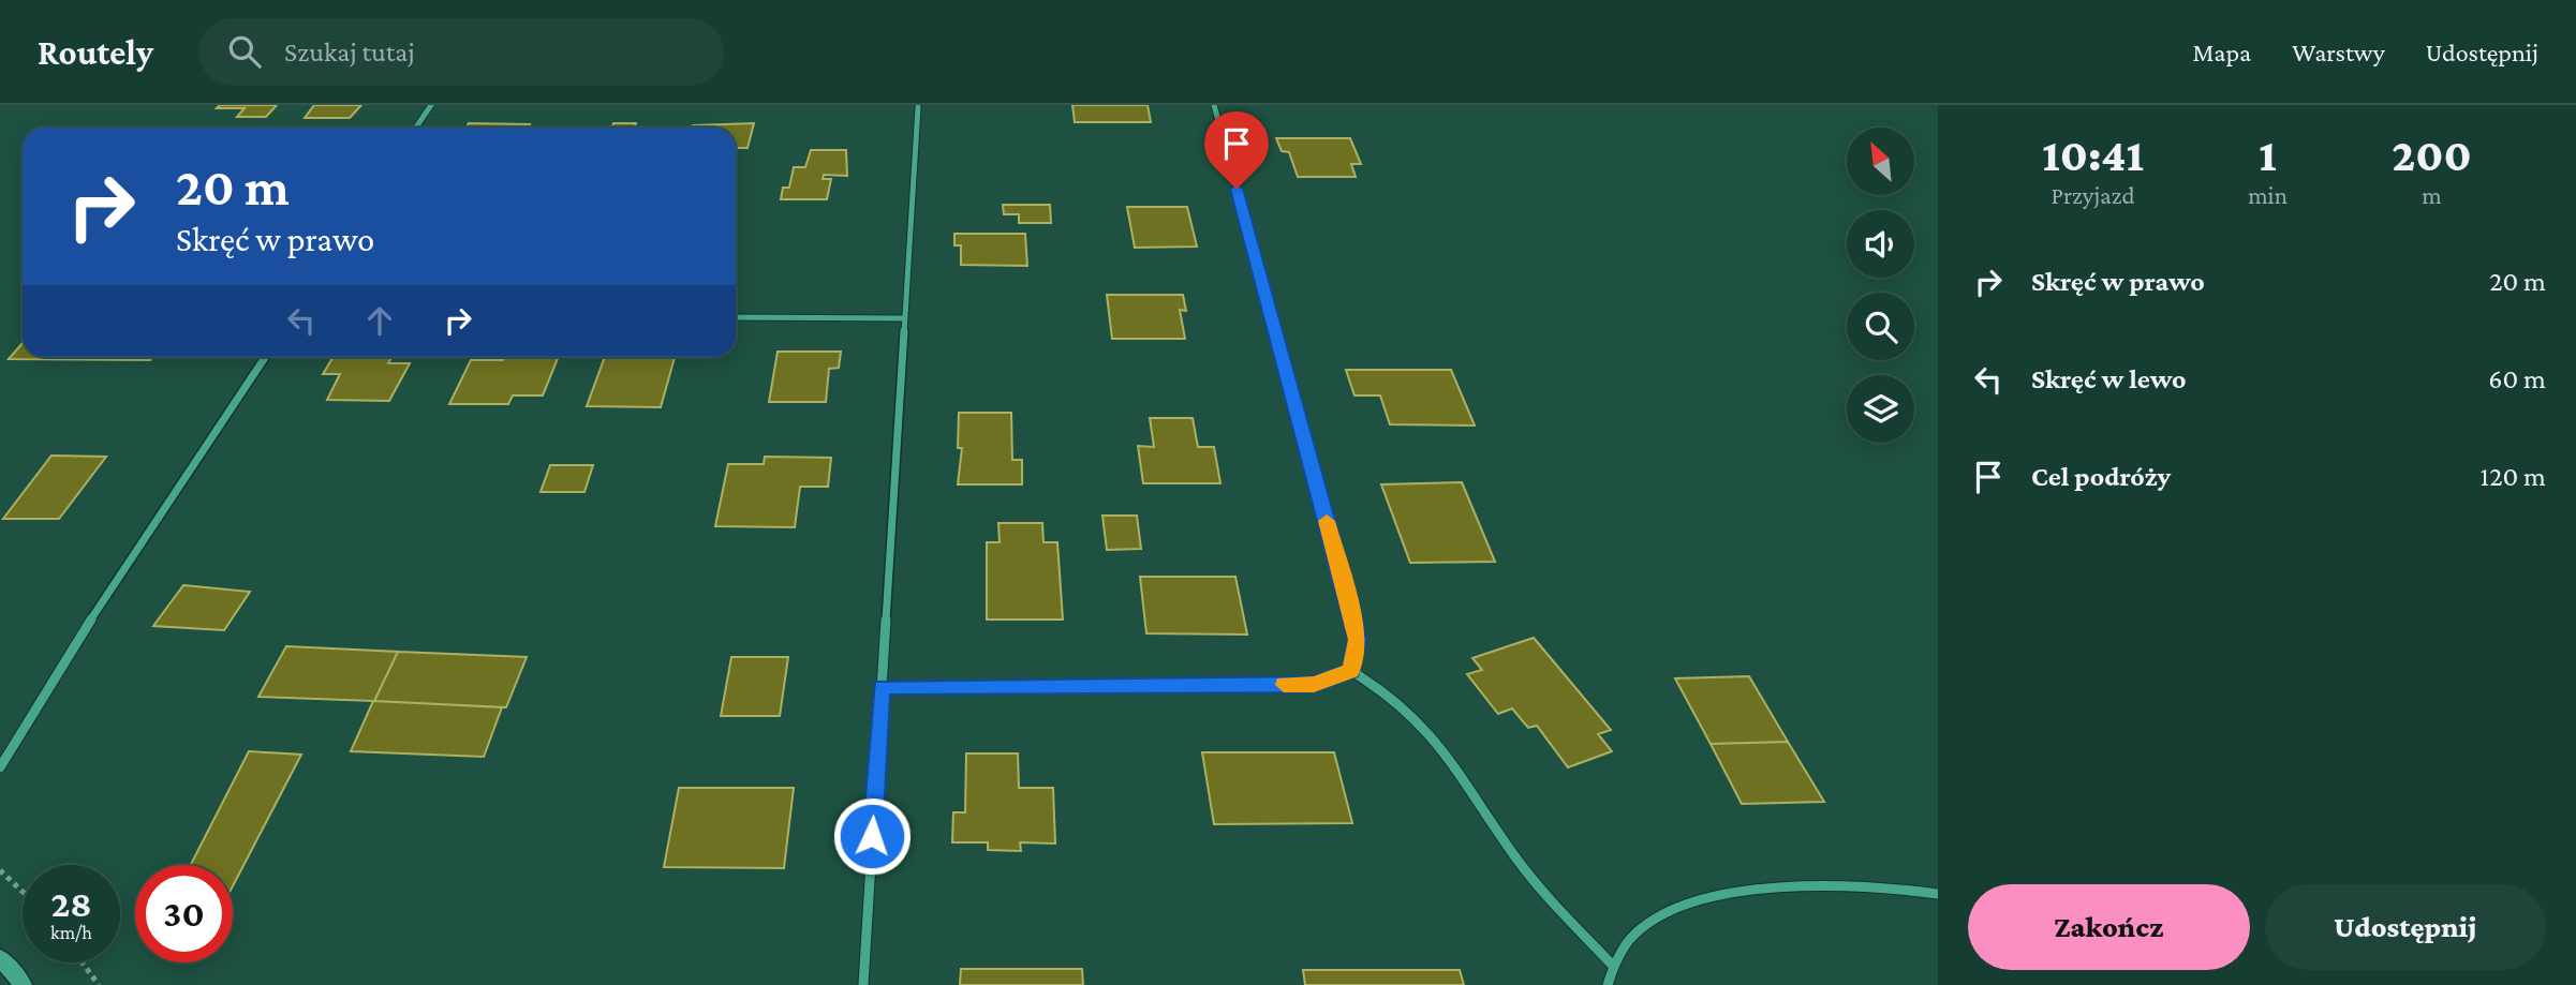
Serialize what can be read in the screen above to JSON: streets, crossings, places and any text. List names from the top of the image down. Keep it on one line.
{"north":"top left","page":{"header":"Routely","search":"Szukaj tutaj","nav":["Mapa","Warstwy","Udostępnij"],"eta":["10:41","Przyjazd","1","min","200","m"],"turn":["20 m","Skręć w prawo"],"list":[{"name":"Skręć w prawo","value":"20 m"},{"name":"Skręć w lewo","value":"60 m"},{"name":"Cel podróży","value":"120 m"}],"speed":"28 km/h","limit":"30","buttons":["Zakończ","Udostępnij"]}}
